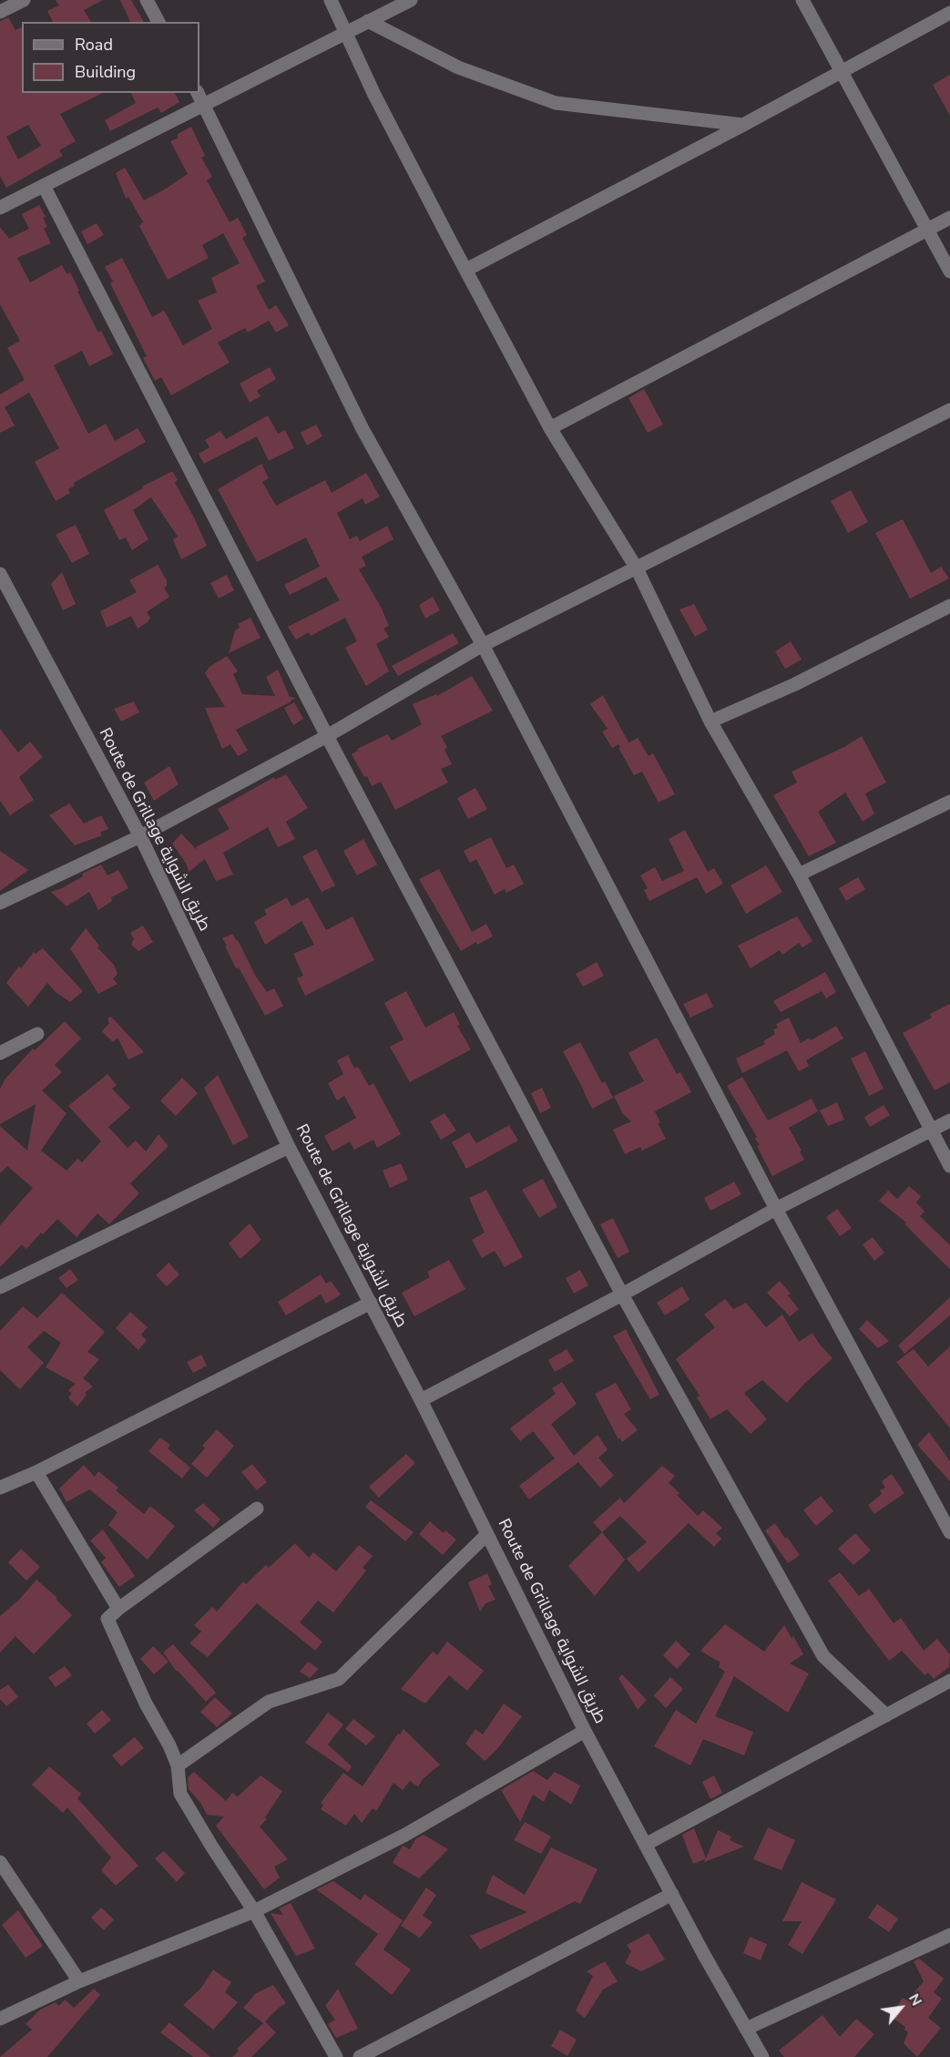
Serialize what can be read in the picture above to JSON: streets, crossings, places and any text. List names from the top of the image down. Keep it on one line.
{"streets":{"street":["Route de Grillage طريق الشواية"]},"legend":["Road","Building"],"north":"top right"}
